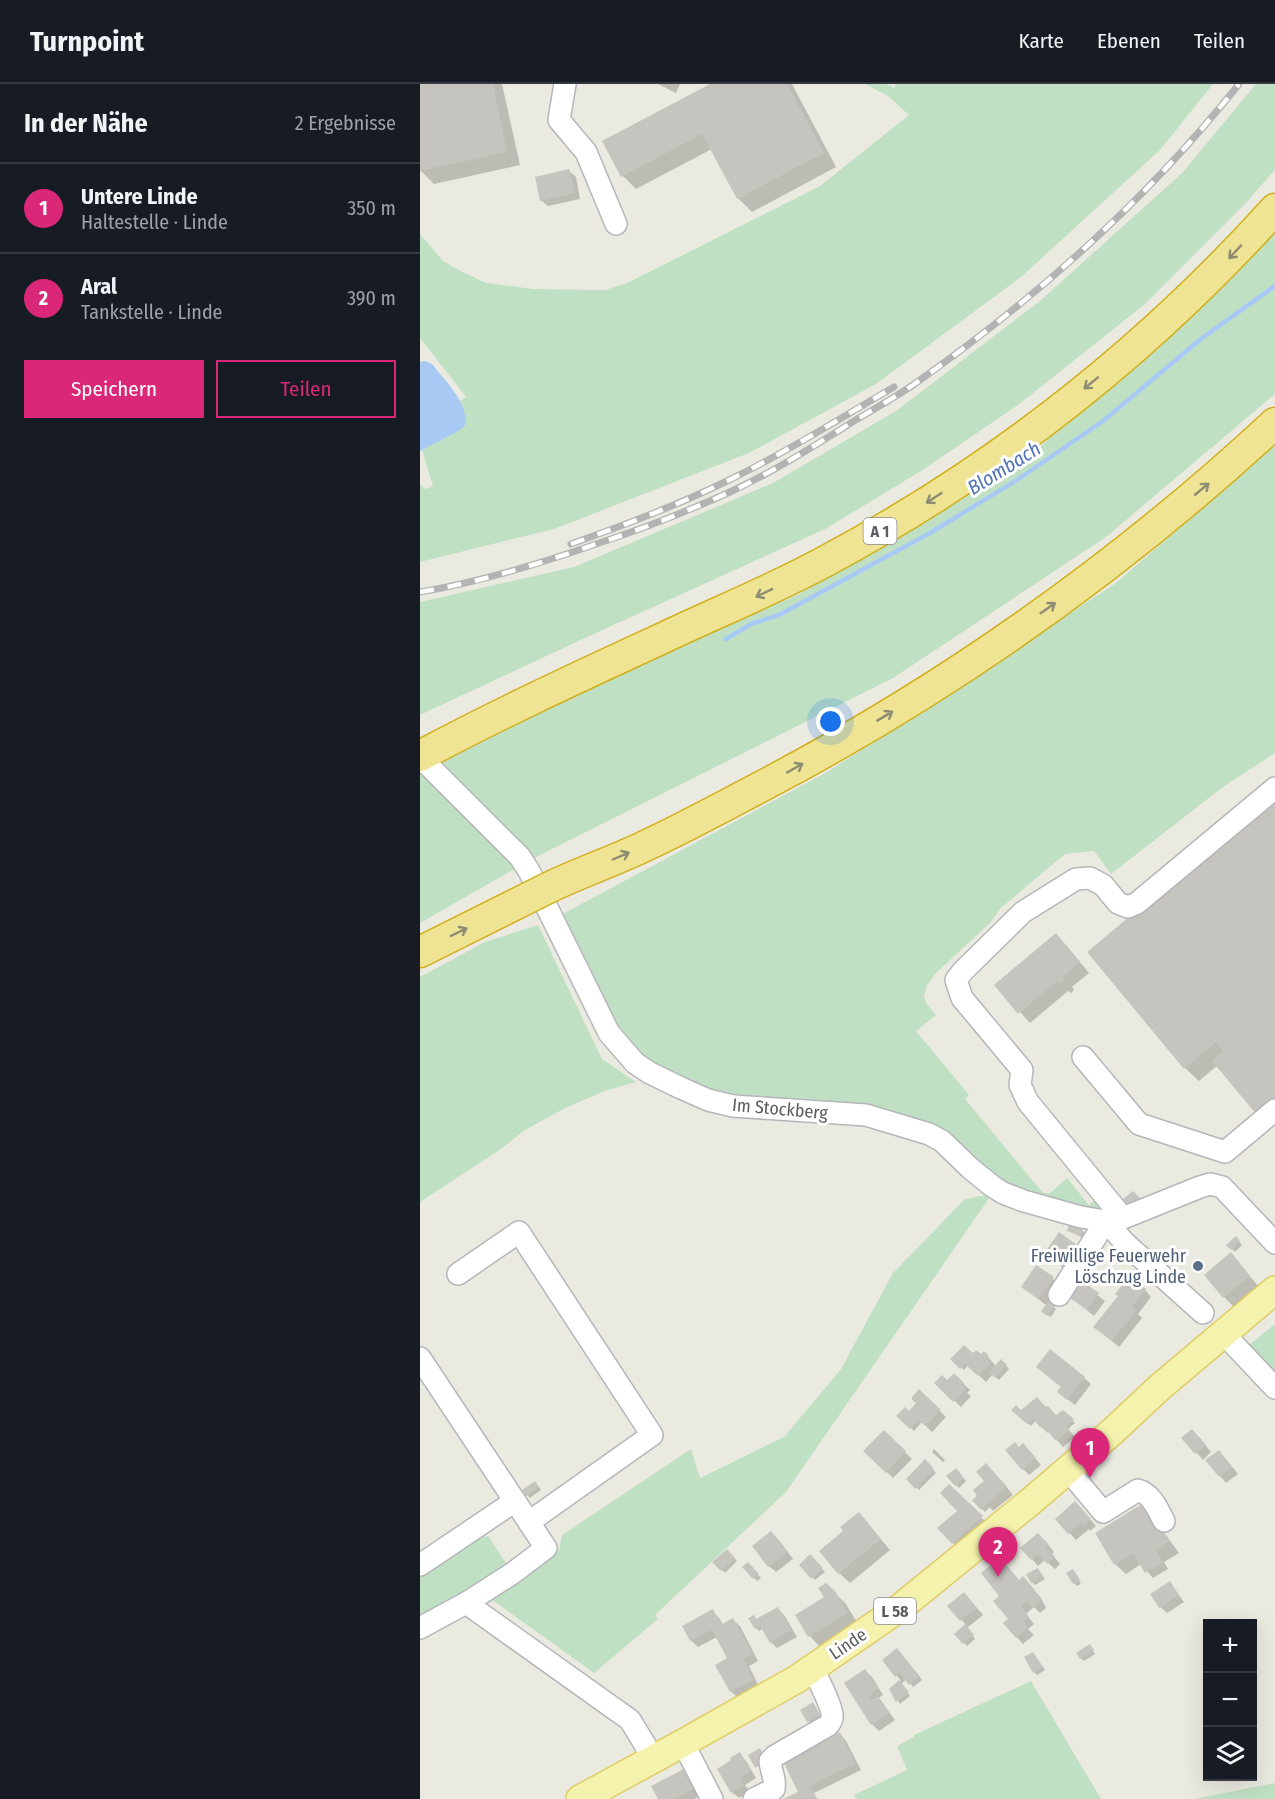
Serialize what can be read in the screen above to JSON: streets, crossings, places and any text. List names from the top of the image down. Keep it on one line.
{"streets":{"highway":["A 1"],"main road":["L 58","Linde"],"street":["Im Stockberg"]},"crossings":[["A 1","Im Stockberg"],["L 58","Linde"]],"water":["Blombach"],"places":["Freiwillige Feuerwehr Löschzug Linde"],"page":{"header":"Turnpoint","nav":["Karte","Ebenen","Teilen"],"heading":["In der Nähe","2 Ergebnisse"],"list":[{"mark":"1","name":"Untere Linde","note":"Haltestelle · Linde","value":"350 m"},{"mark":"2","name":"Aral","note":"Tankstelle · Linde","value":"390 m"}],"buttons":["Speichern","Teilen"],"pins":["1","2"],"map_buttons":["+","−"]}}
